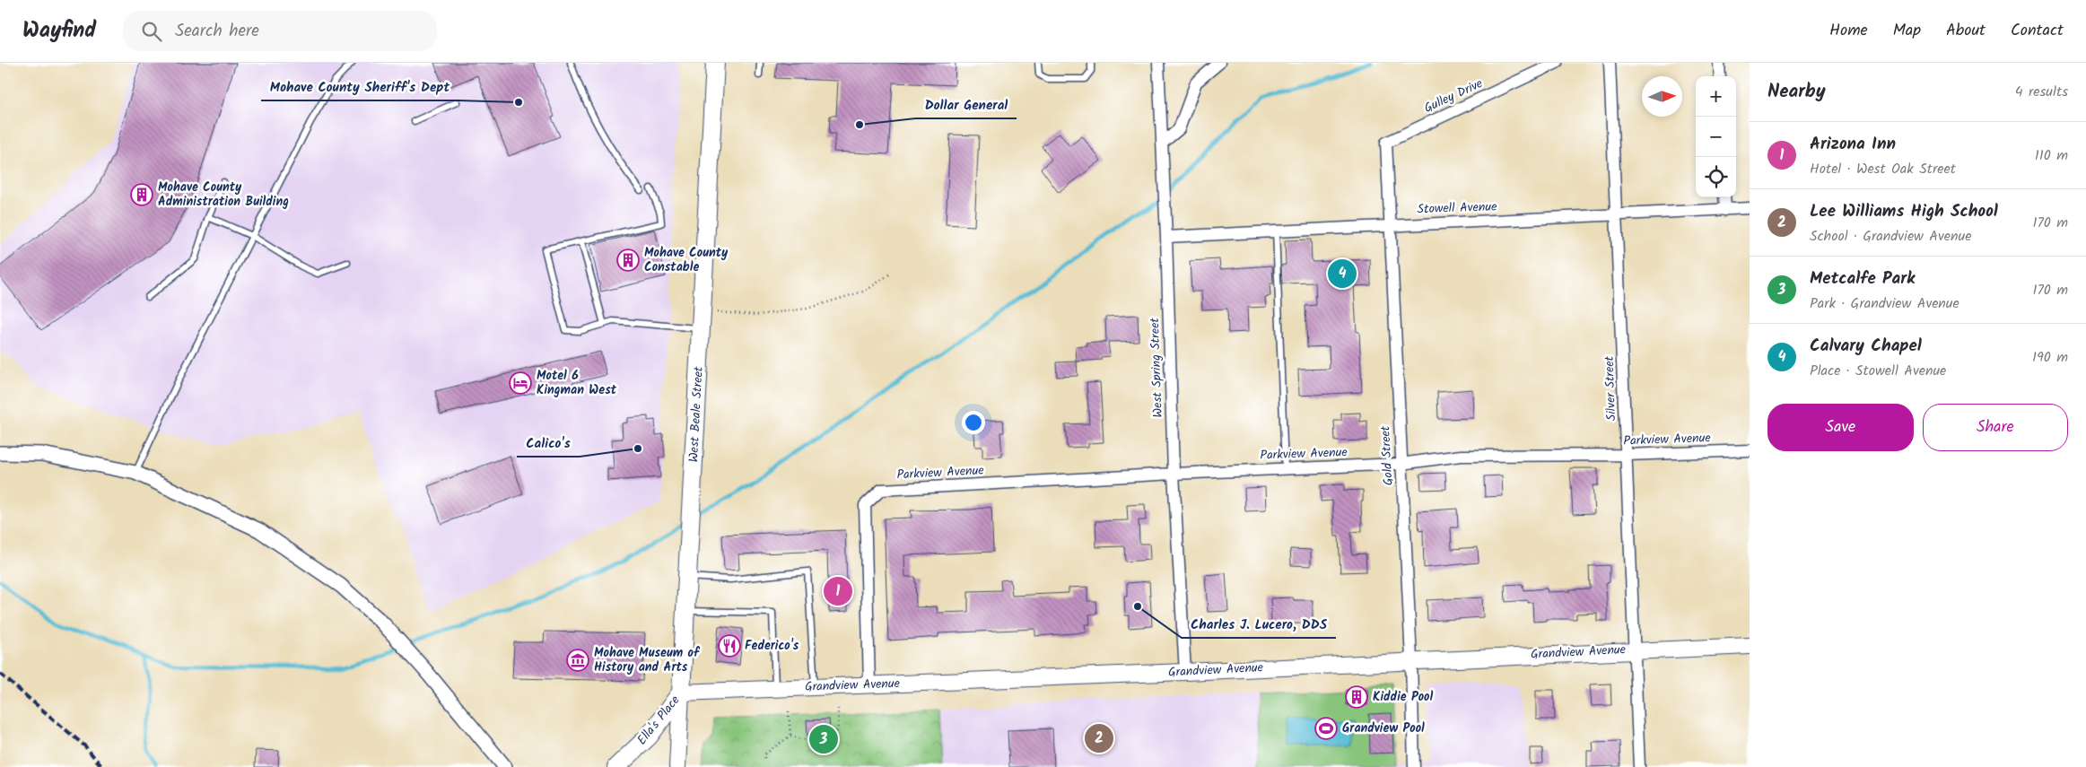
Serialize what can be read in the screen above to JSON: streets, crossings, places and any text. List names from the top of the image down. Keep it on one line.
{"streets":{"main road":["West Beale Street","Grandview Avenue","Ella's Place"],"street":["Gulley Drive","Stowell Avenue","West Spring Street","Silver Street","Parkview Avenue","Gold Street"]},"crossings":[["Gulley Drive","Gold Street"],["Stowell Avenue","West Spring Street"],["Stowell Avenue","Silver Street"],["Stowell Avenue","Gold Street"],["West Spring Street","Parkview Avenue"],["West Spring Street","Grandview Avenue"],["Silver Street","Parkview Avenue"],["Silver Street","Grandview Avenue"],["West Beale Street","Grandview Avenue"],["West Beale Street","Ella's Place"],["Parkview Avenue","Gold Street"],["Parkview Avenue","Grandview Avenue"],["Gold Street","Grandview Avenue"],["Grandview Avenue","Ella's Place"]],"places":{"other":["Mohave County Sheriff's Dept","Dollar General","Calico's","Charles J. Lucero, DDS"],"building":["Mohave County Administration Building","Mohave County Constable","Kiddie Pool"],"hotel":["Motel 6 Kingman West"],"restaurant":["Federico's"],"museum":["Mohave Museum of History and Arts"],"sports":["Grandview Pool"]},"north":"right","page":{"header":"Wayfind","search":"Search here","nav":["Home","Map","About","Contact"],"heading":["Nearby","4 results"],"map_buttons":["+","−"],"list":[{"mark":"1","name":"Arizona Inn","note":"Hotel · West Oak Street","value":"110 m"},{"mark":"2","name":"Lee Williams High School","note":"School · Grandview Avenue","value":"170 m"},{"mark":"3","name":"Metcalfe Park","note":"Park · Grandview Avenue","value":"170 m"},{"mark":"4","name":"Calvary Chapel","note":"Place · Stowell Avenue","value":"190 m"}],"pins":["4","1","2","3"],"buttons":["Save","Share"]}}
